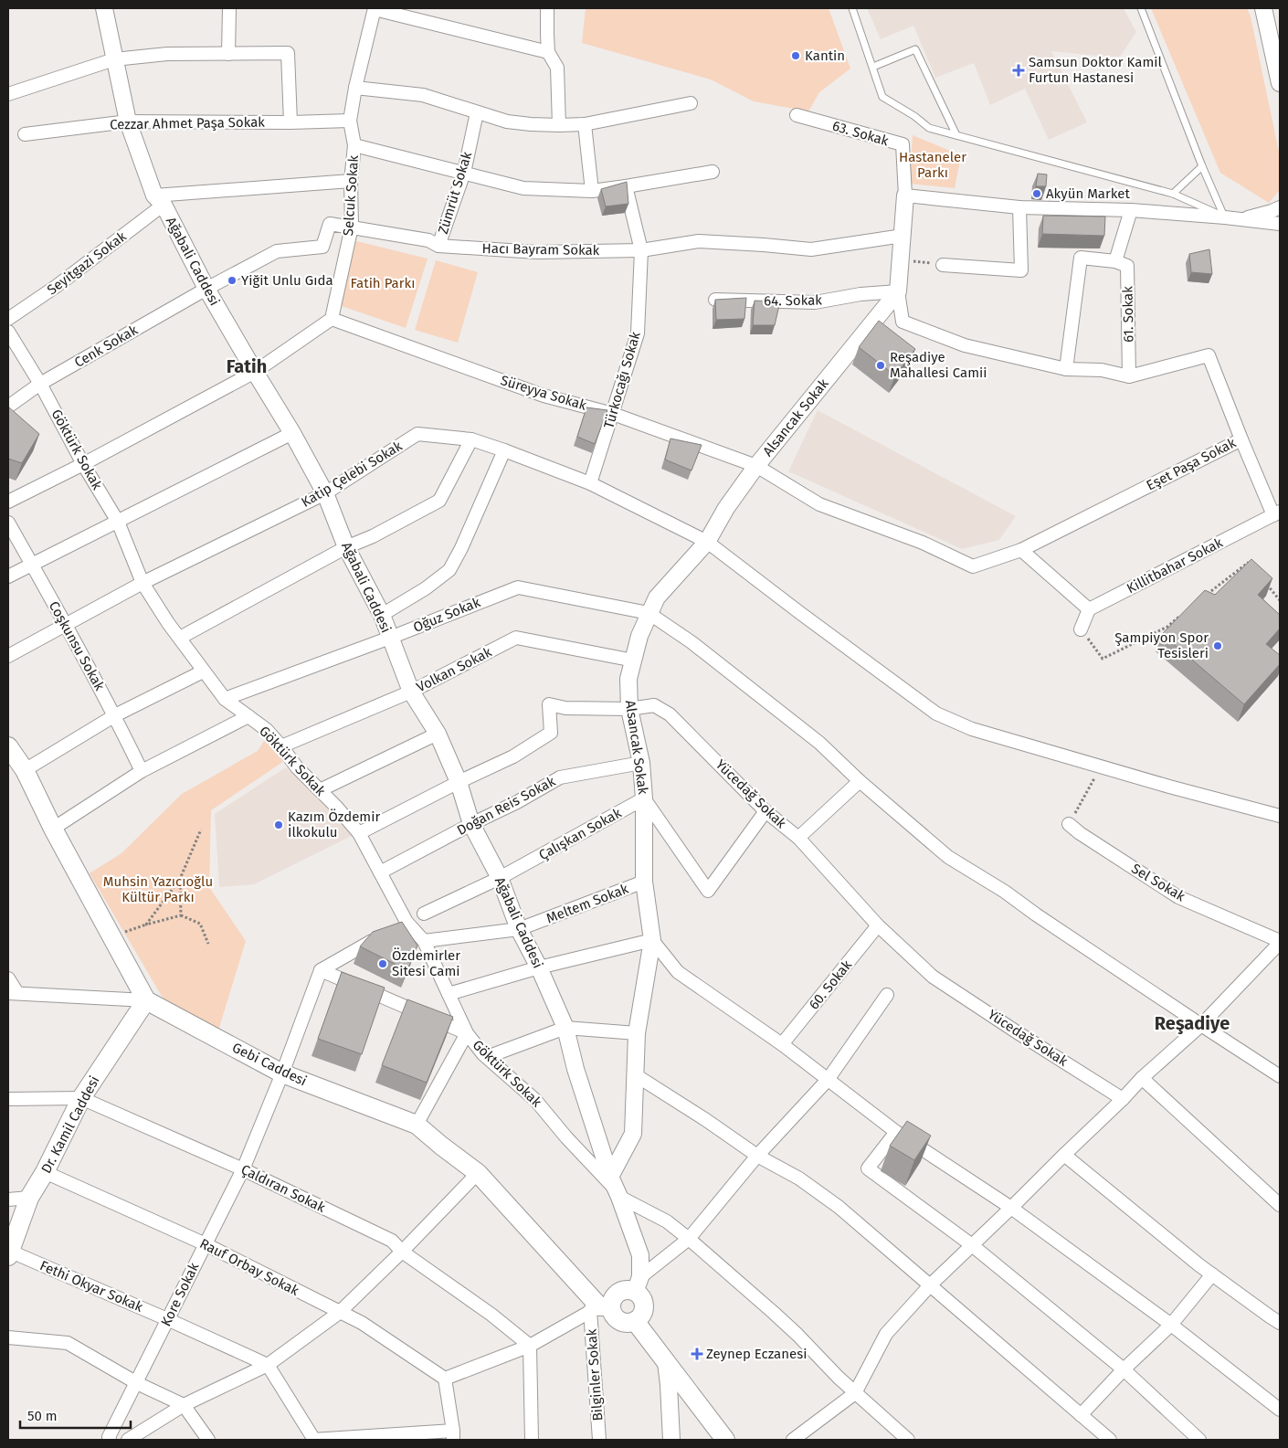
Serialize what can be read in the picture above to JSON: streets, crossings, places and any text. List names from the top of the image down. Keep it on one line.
{"streets":{"main road":["Gebi Caddesi","Dr. Kamil Caddesi"],"street":["Cezzar Ahmet Paşa Sokak","63. Sokak","Zümrüt Sokak","Selcuk Sokak","Hacı Bayram Sokak","Ağabali Caddesi","Seyitgazi Sokak","64. Sokak","61. Sokak","Cenk Sokak","Türkocağı Sokak","Süreyya Sokak","Alsancak Sokak","Göktürk Sokak","Eşet Paşa Sokak","Katip Çelebi Sokak","Killitbahar Sokak","Oğuz Sokak","Coşkunsu Sokak","Volkan Sokak","Yücedağ Sokak","Doğan Reis Sokak","Çalışkan Sokak","Sel Sokak","Meltem Sokak","60. Sokak","Çaldıran Sokak","Rauf Orbay Sokak","Fethi Okyar Sokak","Kore Sokak","Bilginler Sokak"]},"crossings":[["Cezzar Ahmet Paşa Sokak","Selcuk Sokak"],["Cezzar Ahmet Paşa Sokak","Ağabali Caddesi"],["Zümrüt Sokak","Hacı Bayram Sokak"],["Selcuk Sokak","Hacı Bayram Sokak"],["Selcuk Sokak","Süreyya Sokak"],["Hacı Bayram Sokak","Ağabali Caddesi"],["Hacı Bayram Sokak","Cenk Sokak"],["Hacı Bayram Sokak","Türkocağı Sokak"],["Ağabali Caddesi","Seyitgazi Sokak"],["Ağabali Caddesi","Cenk Sokak"],["Ağabali Caddesi","Alsancak Sokak"],["Ağabali Caddesi","Katip Çelebi Sokak"],["Ağabali Caddesi","Oğuz Sokak"],["Ağabali Caddesi","Volkan Sokak"],["Ağabali Caddesi","Yücedağ Sokak"],["Ağabali Caddesi","Doğan Reis Sokak"],["Ağabali Caddesi","Çalışkan Sokak"],["Ağabali Caddesi","Meltem Sokak"],["64. Sokak","Alsancak Sokak"],["64. Sokak","Eşet Paşa Sokak"],["61. Sokak","Eşet Paşa Sokak"],["Cenk Sokak","Göktürk Sokak"],["Türkocağı Sokak","Süreyya Sokak"],["Türkocağı Sokak","Katip Çelebi Sokak"],["Süreyya Sokak","Alsancak Sokak"],["Süreyya Sokak","Eşet Paşa Sokak"],["Alsancak Sokak","Eşet Paşa Sokak"],["Alsancak Sokak","Katip Çelebi Sokak"],["Alsancak Sokak","Oğuz Sokak"],["Alsancak Sokak","Volkan Sokak"],["Alsancak Sokak","Yücedağ Sokak"],["Alsancak Sokak","Doğan Reis Sokak"],["Alsancak Sokak","Çalışkan Sokak"],["Alsancak Sokak","Meltem Sokak"],["Göktürk Sokak","Katip Çelebi Sokak"],["Göktürk Sokak","Oğuz Sokak"],["Göktürk Sokak","Volkan Sokak"],["Göktürk Sokak","Yücedağ Sokak"],["Göktürk Sokak","Doğan Reis Sokak"],["Göktürk Sokak","Meltem Sokak"],["Katip Çelebi Sokak","Coşkunsu Sokak"],["Yücedağ Sokak","60. Sokak"],["Gebi Caddesi","Dr. Kamil Caddesi"],["Gebi Caddesi","Kore Sokak"],["Gebi Caddesi","Bilginler Sokak"],["Dr. Kamil Caddesi","Çaldıran Sokak"],["Dr. Kamil Caddesi","Rauf Orbay Sokak"],["Dr. Kamil Caddesi","Fethi Okyar Sokak"],["Çaldıran Sokak","Kore Sokak"],["Rauf Orbay Sokak","Kore Sokak"],["Fethi Okyar Sokak","Kore Sokak"]],"districts":["Fatih","Reşadiye"],"parks":["Hastaneler Parkı","Fatih Parkı","Muhsin Yazıcıoğlu Kültür Parkı"],"places":{"other":["Kantin","Akyün Market","Yiğit Unlu Gıda","Reşadiye Mahallesi Camii","Şampiyon Spor Tesisleri","Kazım Özdemir İlkokulu","Özdemirler Sitesi Cami"],"health":["Samsun Doktor Kamil Furtun Hastanesi","Zeynep Eczanesi"]},"scale_bar":"50 m"}
